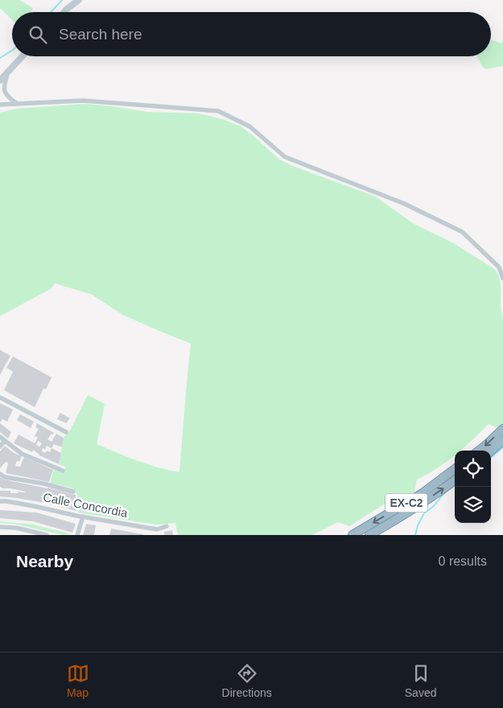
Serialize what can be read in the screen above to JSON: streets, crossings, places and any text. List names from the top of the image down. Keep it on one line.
{"streets":{"highway":["EX-C2"],"street":["Calle Concordia"]},"page":{"search":"Search here","heading":["Nearby","0 results"],"nav":["Map","Directions","Saved"]}}
